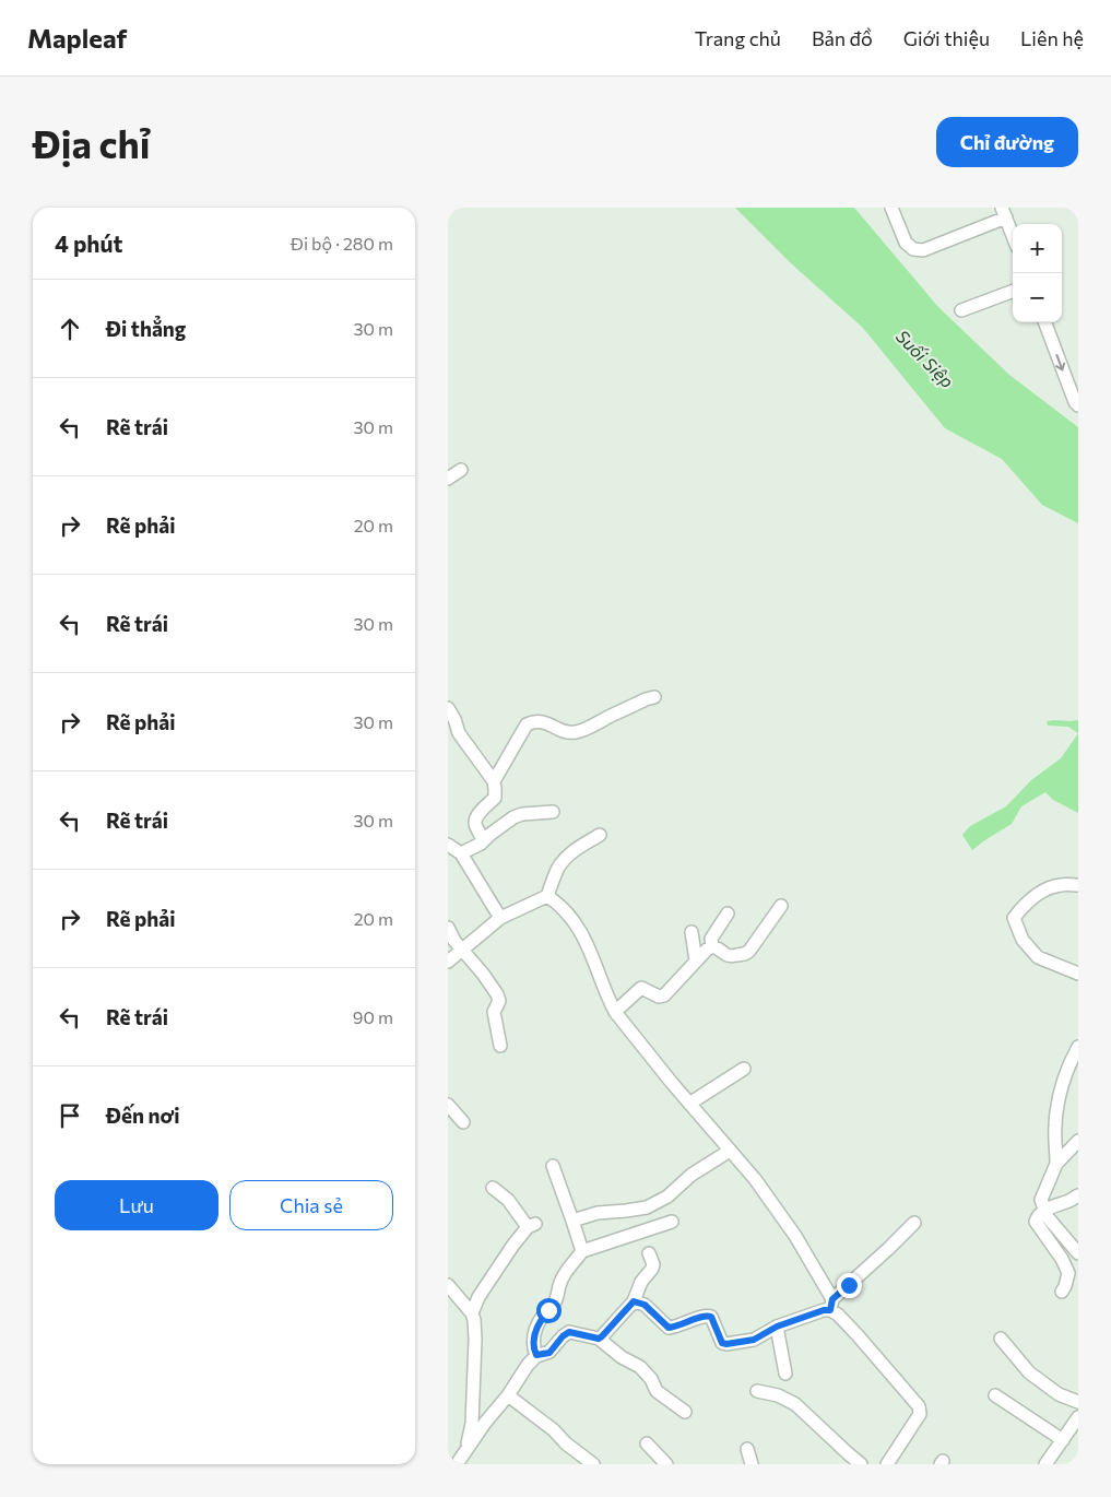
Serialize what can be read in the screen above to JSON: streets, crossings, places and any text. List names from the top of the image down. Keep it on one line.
{"water":["Suối Siệp"],"page":{"header":"Mapleaf","nav":["Trang chủ","Bản đồ","Giới thiệu","Liên hệ"],"buttons":["Chỉ đường",["Lưu","Chia sẻ"]],"title":"Địa chỉ","heading":["4 phút","Đi bộ · 280 m"],"map_buttons":["+","−"],"list":[["Đi thẳng","30 m"],["Rẽ trái","30 m"],["Rẽ phải","20 m"],["Rẽ trái","30 m"],["Rẽ phải","30 m"],["Rẽ trái","30 m"],["Rẽ phải","20 m"],["Rẽ trái","90 m"],"Đến nơi"]}}
